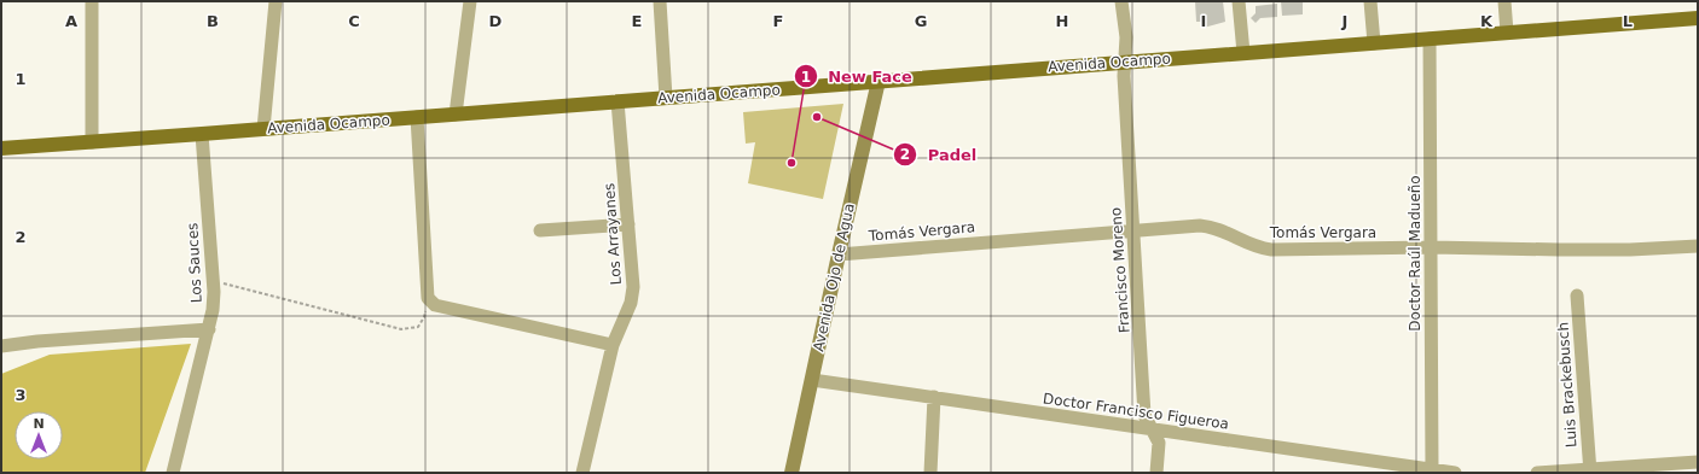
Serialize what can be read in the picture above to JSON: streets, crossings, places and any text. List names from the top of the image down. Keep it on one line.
{"streets":{"main road":["Avenida Ocampo","Avenida Ojo de Agua"],"street":["Tomás Vergara","Los Arrayanes","Doctor Raúl Madueño","Los Sauces","Francisco Moreno","Luis Brackebusch","Doctor Francisco Figueroa"]},"crossings":[["Avenida Ocampo","Los Arrayanes"],["Avenida Ocampo","Doctor Raúl Madueño"],["Avenida Ocampo","Los Sauces"],["Avenida Ocampo","Francisco Moreno"],["Avenida Ocampo","Avenida Ojo de Agua"],["Tomás Vergara","Doctor Raúl Madueño"],["Tomás Vergara","Francisco Moreno"],["Tomás Vergara","Avenida Ojo de Agua"],["Doctor Raúl Madueño","Doctor Francisco Figueroa"],["Francisco Moreno","Doctor Francisco Figueroa"],["Avenida Ojo de Agua","Doctor Francisco Figueroa"]],"places":["Padel","New Face"],"north":"top","grid":{"columns":["A","B","C","D","E","F","G","H","I","J","K","L"],"rows":["1","2","3"]}}
